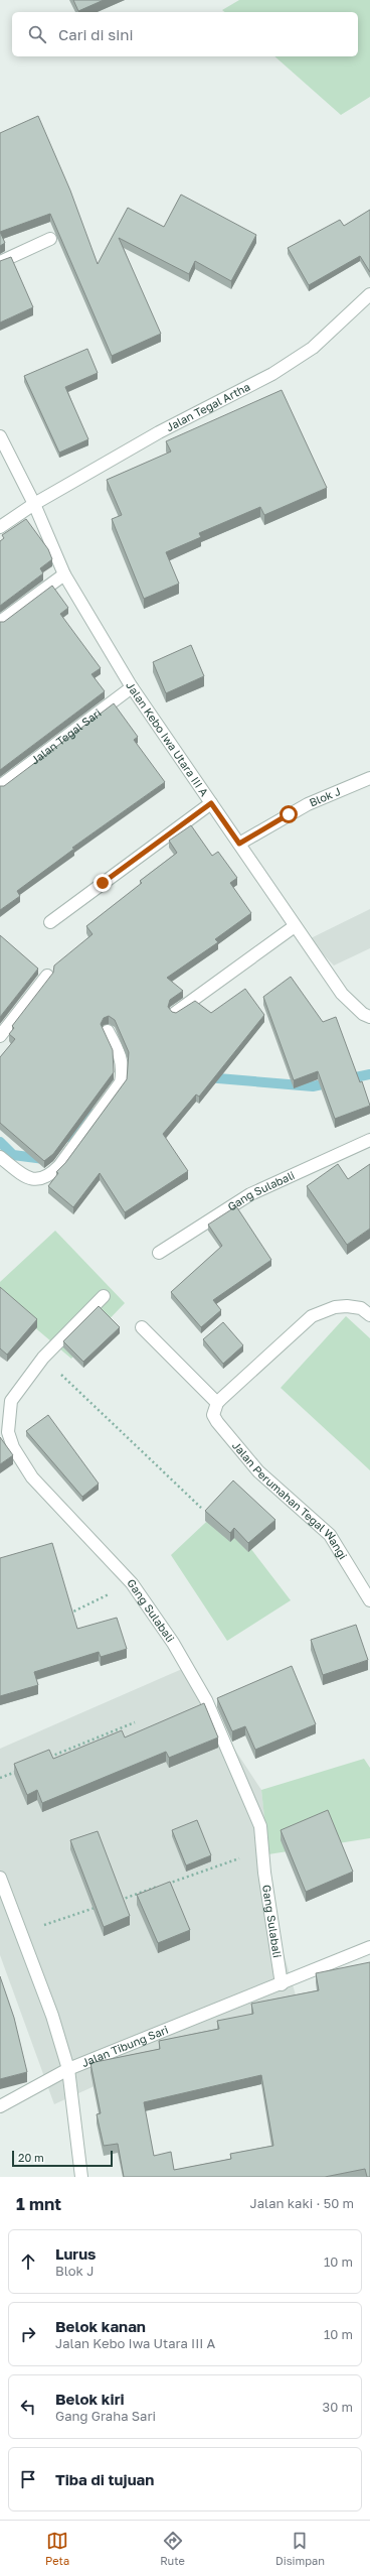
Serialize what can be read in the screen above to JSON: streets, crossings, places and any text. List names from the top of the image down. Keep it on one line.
{"streets":{"street":["Jalan Tegal Artha","Jalan Tegal Sari","Jalan Kebo Iwa Utara III A","Blok J","Gang Sulabali","Jalan Perumahan Tegal Wangi","Jalan Tibung Sari"]},"crossings":[["Jalan Tegal Artha","Jalan Kebo Iwa Utara III A"],["Jalan Tegal Sari","Jalan Kebo Iwa Utara III A"],["Jalan Kebo Iwa Utara III A","Blok J"],["Gang Sulabali","Jalan Tibung Sari"]],"scale_bar":"20 m","page":{"search":"Cari di sini","scale":"20 m","heading":["1 mnt","Jalan kaki · 50 m"],"list":[["Lurus","Blok J","10 m"],["Belok kanan","Jalan Kebo Iwa Utara III A","10 m"],["Belok kiri","Gang Graha Sari","30 m"],"Tiba di tujuan"],"nav":["Peta","Rute","Disimpan"]}}
